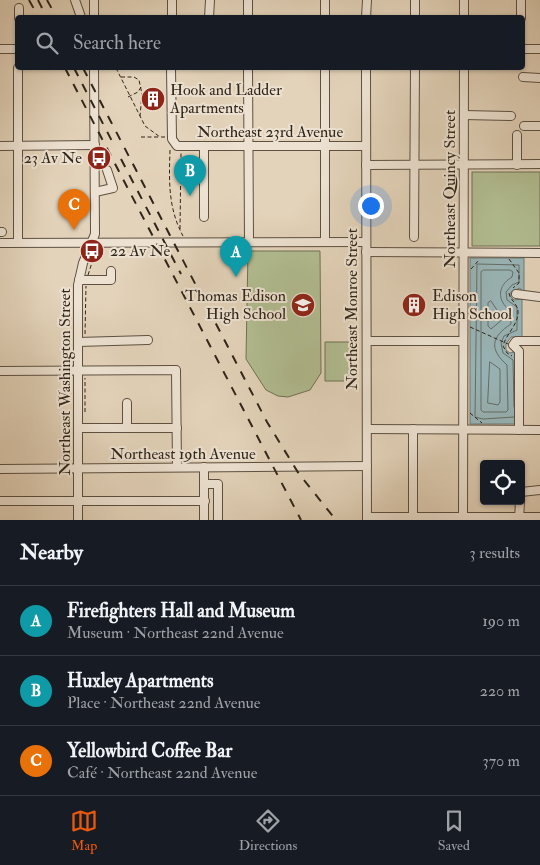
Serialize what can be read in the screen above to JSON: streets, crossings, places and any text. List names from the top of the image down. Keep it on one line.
{"streets":{"street":["Northeast 23rd Avenue","Northeast Quincy Street","Northeast Monroe Street","Northeast Washington Street","Northeast 19th Avenue"]},"crossings":[["Northeast 23rd Avenue","Northeast Monroe Street"],["Northeast Monroe Street","Northeast 19th Avenue"],["Northeast Washington Street","Northeast 19th Avenue"]],"places":{"building":["Hook and Ladder Apartments","Edison High School"],"bus stop":["23 Av Ne","22 Av Ne"],"school or university":["Thomas Edison High School"]},"page":{"search":"Search here","pins":["B","C","A"],"heading":["Nearby","3 results"],"list":[{"mark":"A","name":"Firefighters Hall and Museum","note":"Museum · Northeast 22nd Avenue","value":"190 m"},{"mark":"B","name":"Huxley Apartments","note":"Place · Northeast 22nd Avenue","value":"220 m"},{"mark":"C","name":"Yellowbird Coffee Bar","note":"Café · Northeast 22nd Avenue","value":"370 m"}],"nav":["Map","Directions","Saved"]}}
